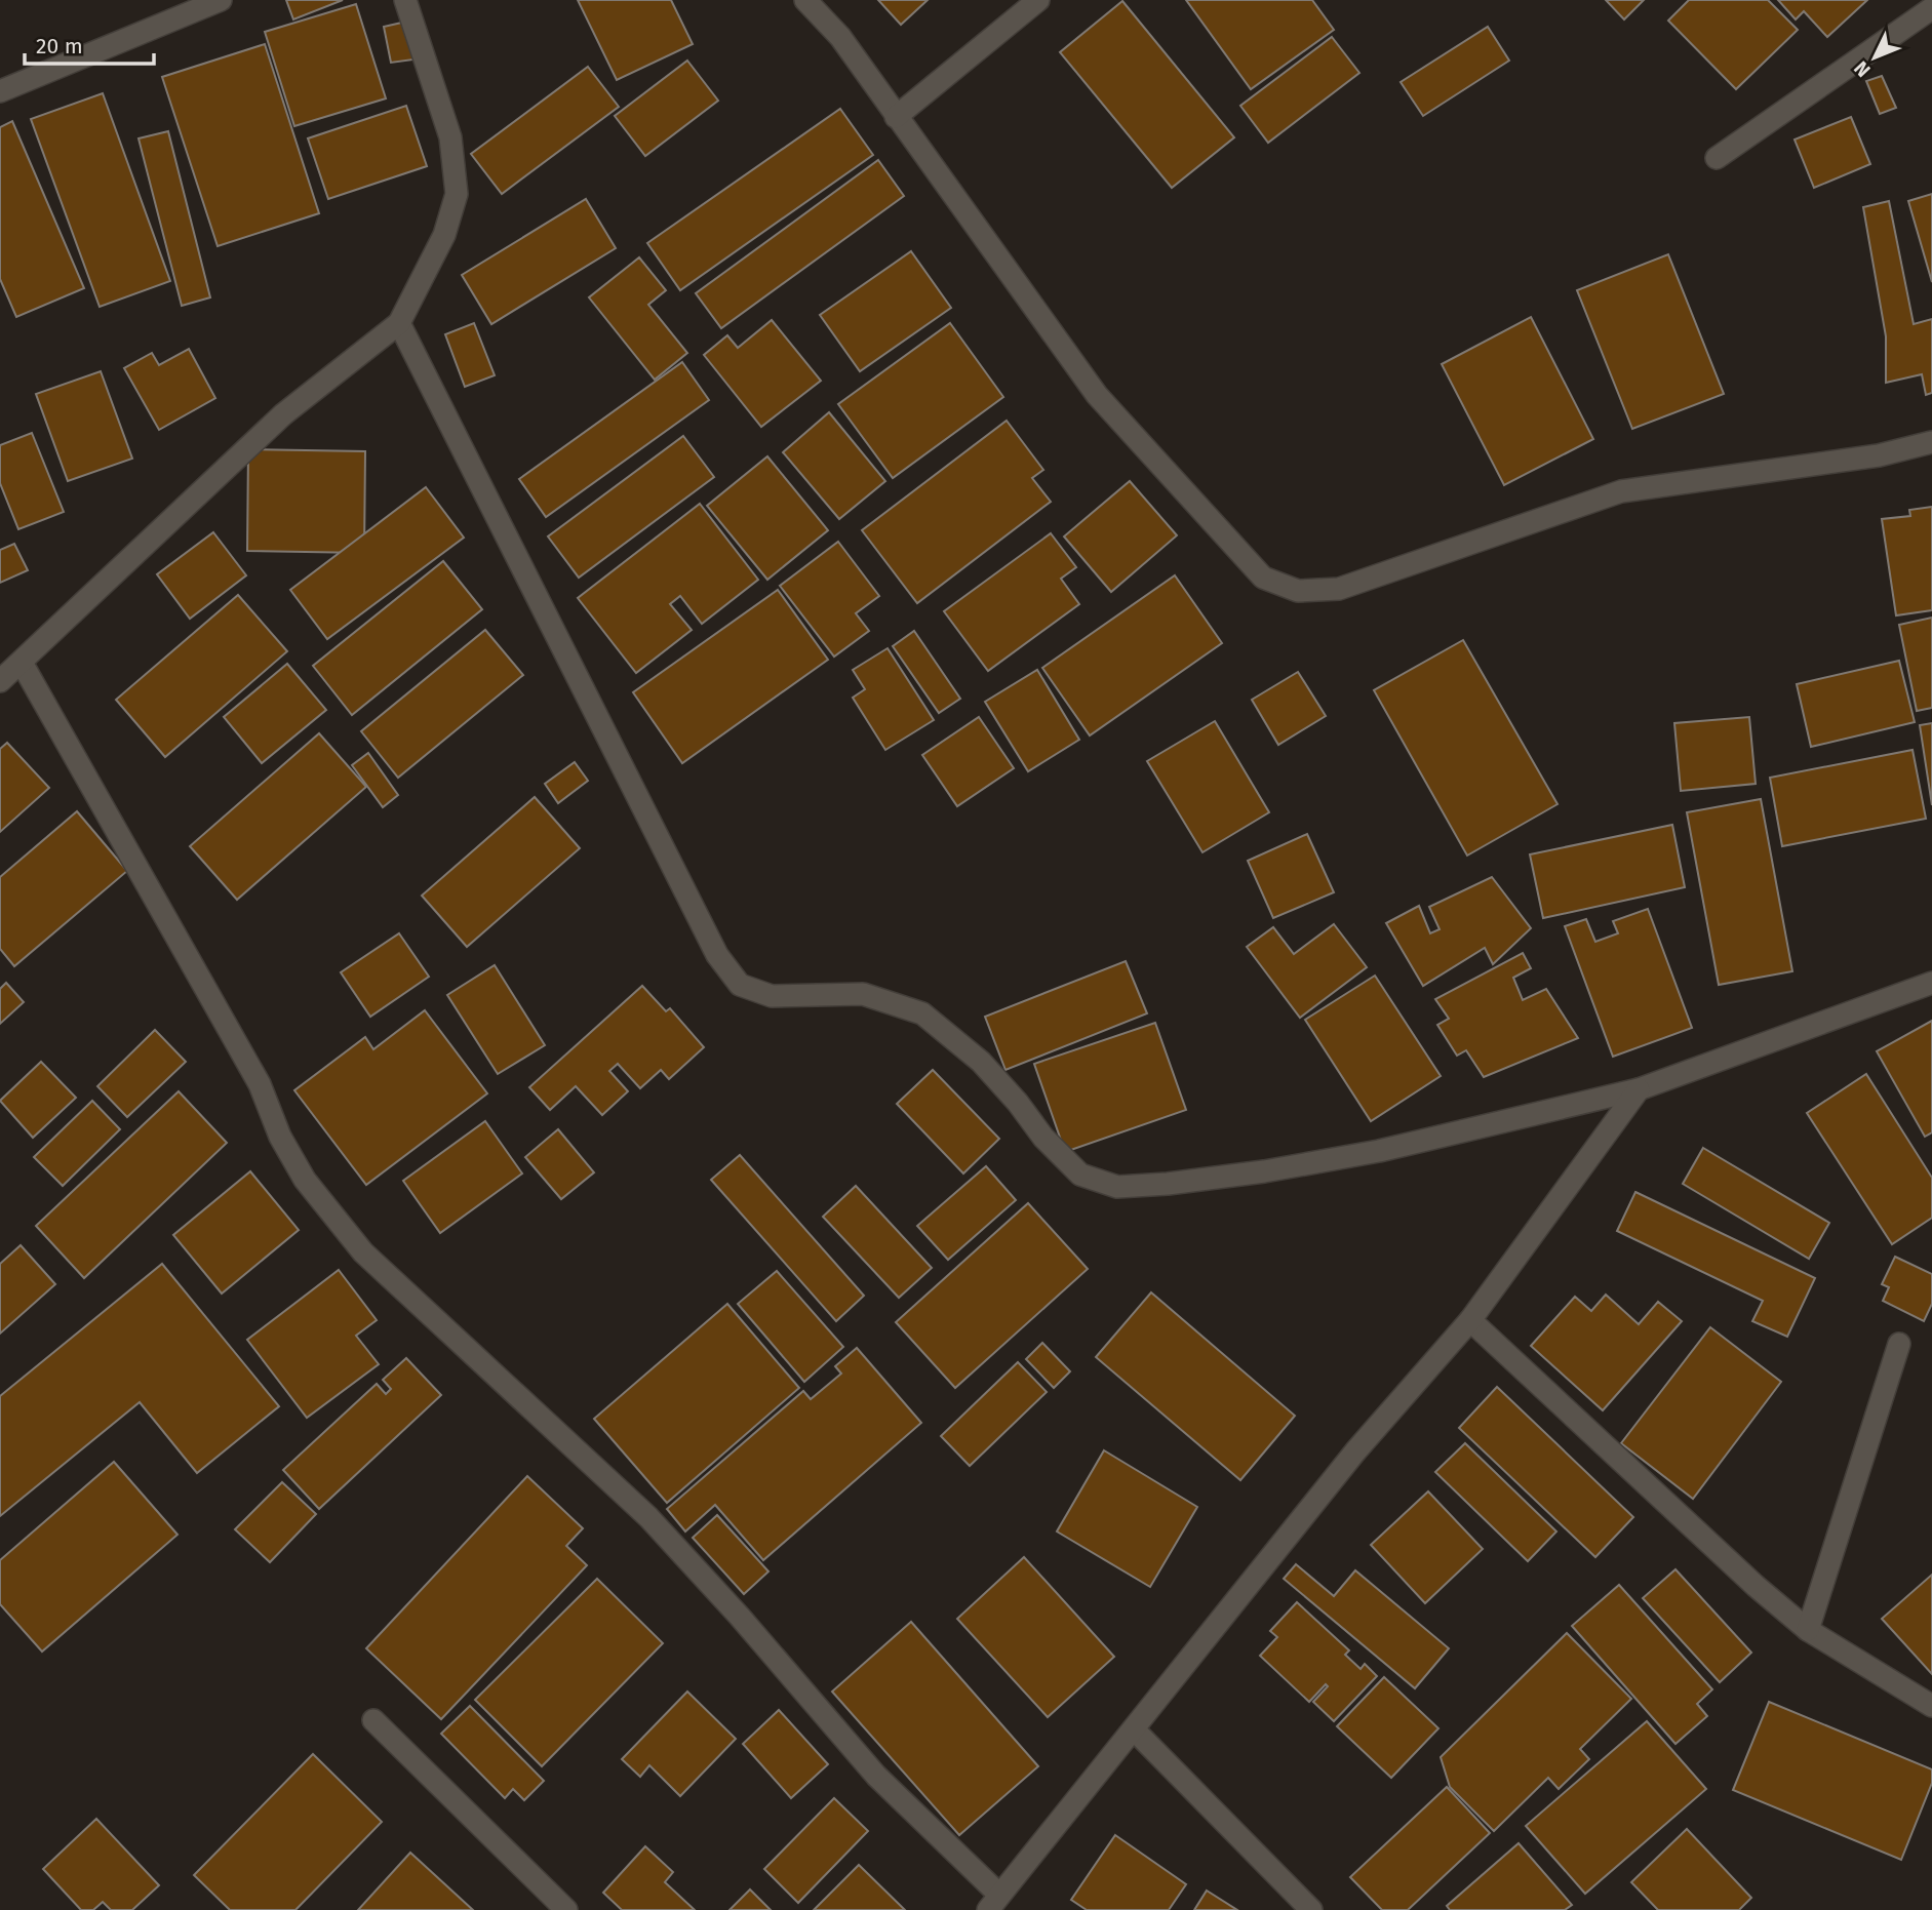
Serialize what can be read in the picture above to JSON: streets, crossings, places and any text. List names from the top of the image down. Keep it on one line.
{"scale_bar":"20 m","north":"bottom left"}
